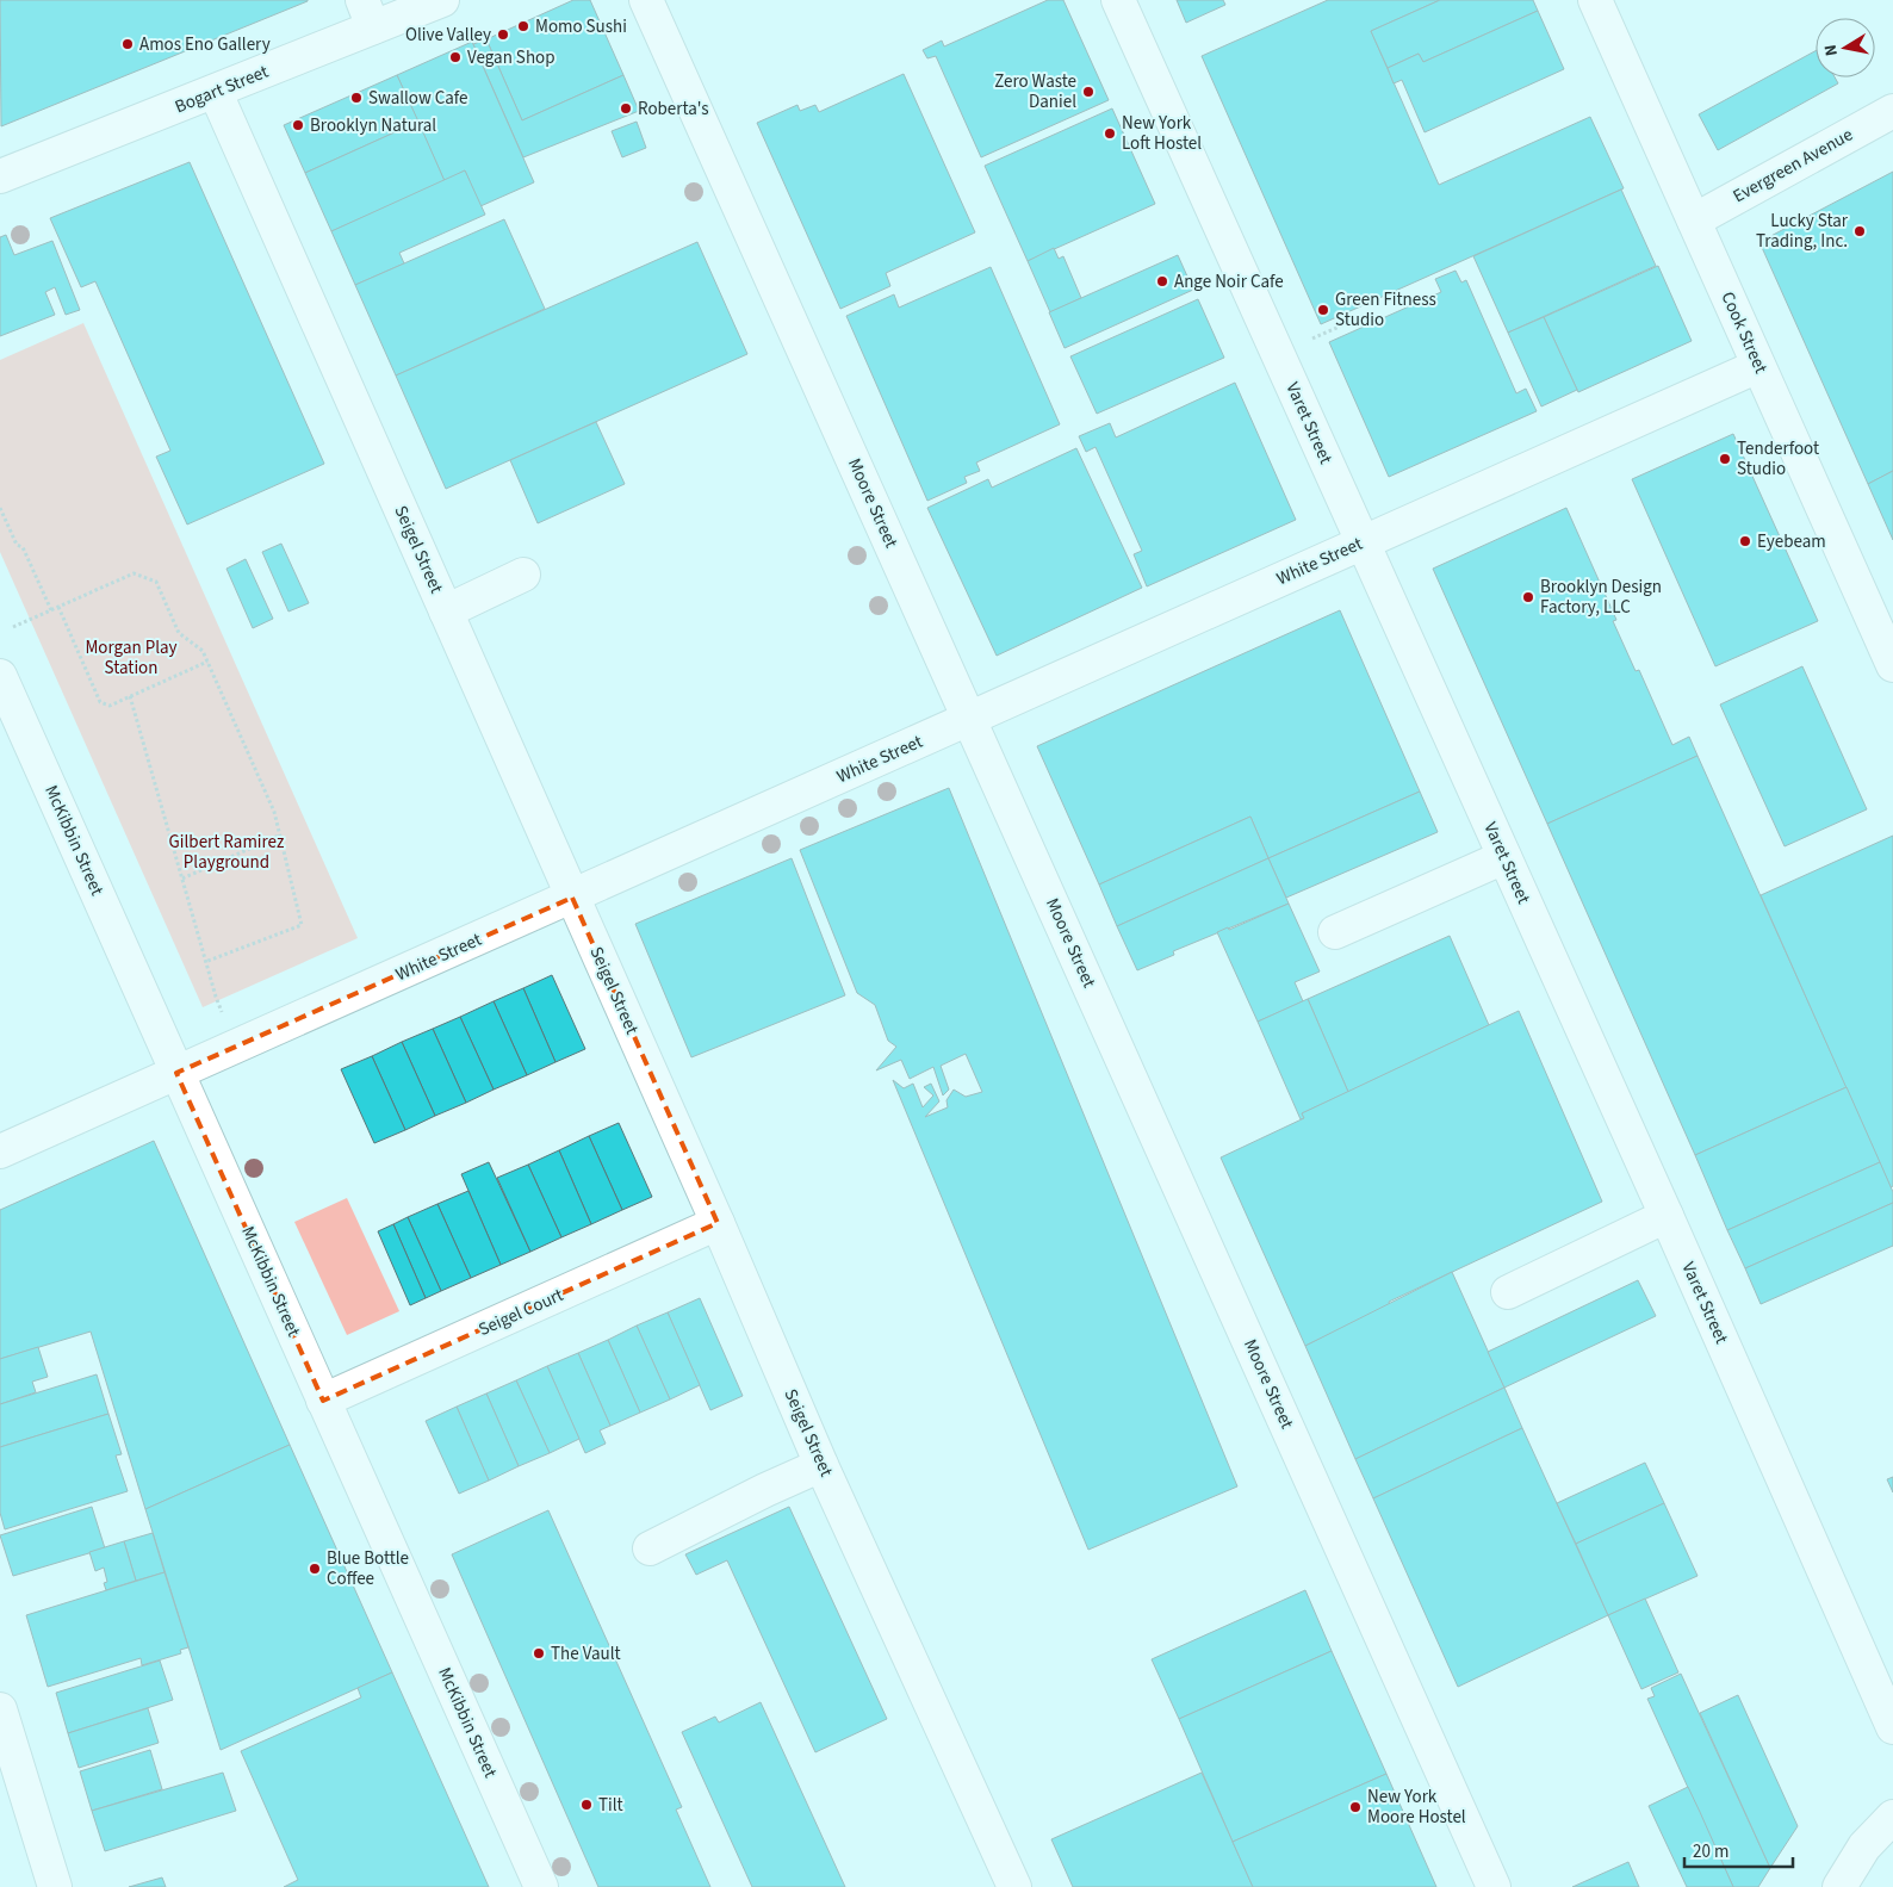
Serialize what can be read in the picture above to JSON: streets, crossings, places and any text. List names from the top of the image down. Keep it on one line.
{"streets":{"street":["Bogart Street","Evergreen Avenue","Cook Street","Varet Street","Moore Street","Seigel Street","White Street","McKibbin Street","Seigel Court"]},"crossings":[["Bogart Street","Seigel Street"],["Evergreen Avenue","Cook Street"],["Cook Street","White Street"],["Varet Street","White Street"],["Moore Street","White Street"],["Seigel Street","White Street"],["Seigel Street","Seigel Court"],["White Street","McKibbin Street"],["McKibbin Street","Seigel Court"]],"parks":["Morgan Play Station","Gilbert Ramirez Playground"],"places":["Momo Sushi","Olive Valley","Amos Eno Gallery","Vegan Shop","Zero Waste Daniel","Swallow Cafe","Roberta's","Brooklyn Natural","New York Loft Hostel","Lucky Star Trading, Inc.","Ange Noir Cafe","Green Fitness Studio","Tenderfoot Studio","Eyebeam","Brooklyn Design Factory, LLC","Blue Bottle Coffee","The Vault","Tilt","New York Moore Hostel"],"scale_bar":"20 m","north":"left"}
